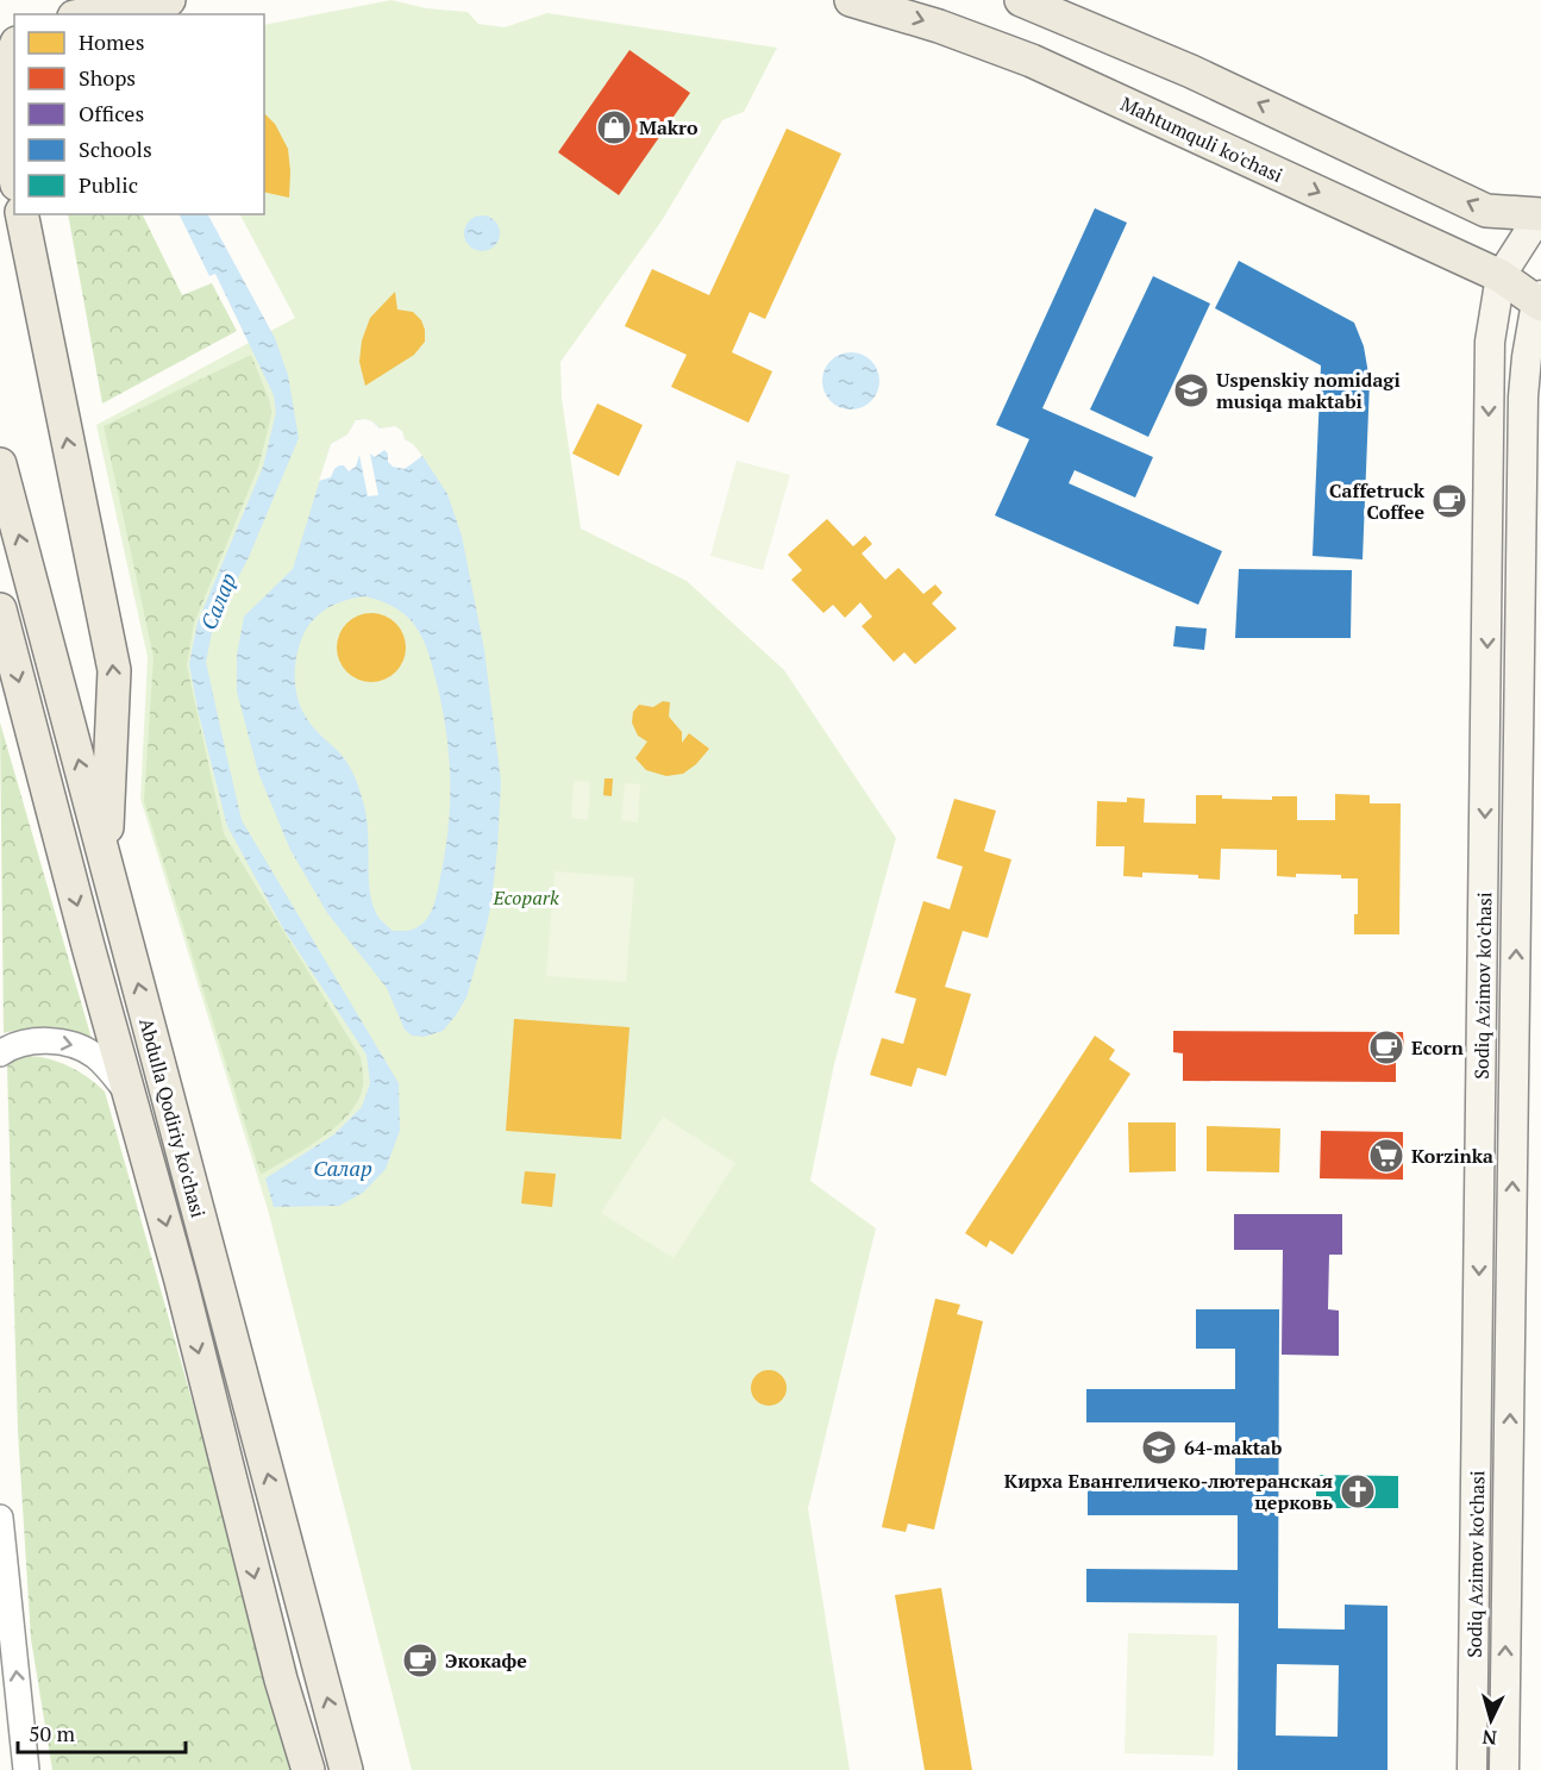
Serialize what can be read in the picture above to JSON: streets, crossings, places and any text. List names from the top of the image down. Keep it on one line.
{"streets":{"main road":["Mahtumquli ko'chasi","Sodiq Azimov ko'chasi","Abdulla Qodiriy ko'chasi"]},"crossings":[["Mahtumquli ko'chasi","Sodiq Azimov ko'chasi"]],"water":["Салар"],"parks":["Ecopark"],"places":{"shop":["Makro"],"school or university":["Uspenskiy nomidagi musiqa maktabi","64-maktab"],"cafe":["Caffetruck Coffee","Ecorn","Экокафе"],"supermarket":["Korzinka"],"church":["Кирха Евангеличеко-лютеранская церковь"]},"legend":["Homes","Shops","Offices","Schools","Public"],"scale_bar":"50 m","north":"bottom"}
